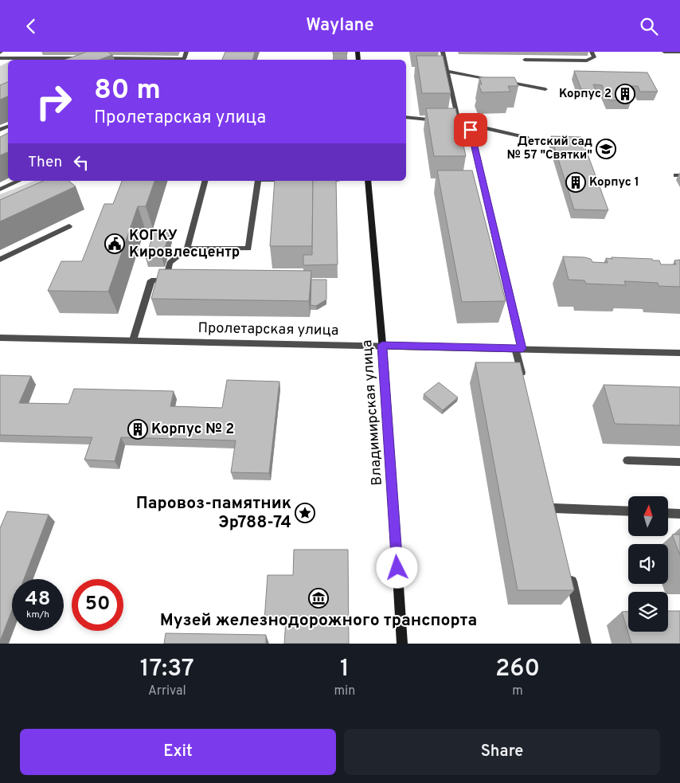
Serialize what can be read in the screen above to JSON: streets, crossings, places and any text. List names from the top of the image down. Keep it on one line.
{"streets":{"main road":["Владимирская улица"],"street":["Пролетарская улица"]},"crossings":[["Пролетарская улица","Владимирская улица"]],"places":{"building":["Корпус 2","Корпус 1","Корпус № 2"],"school or university":["Детский сад № 57 \"Святки\""],"public building":["КОГКУ Кировлесцентр"],"place":["Паровоз-памятник Эр788-74"],"museum":["Музей железнодорожного транспорта"]},"north":"top","page":{"header":"Waylane","turn":["80 m","Пролетарская улица"],"then":"Then","speed":"48 km/h","limit":"50","eta":["17:37","Arrival","1","min","260","m"],"buttons":["Exit","Share"]}}
